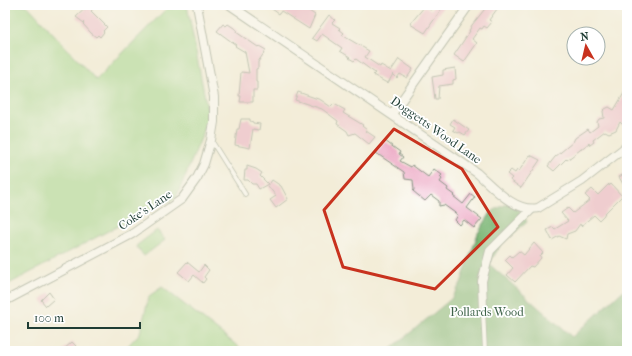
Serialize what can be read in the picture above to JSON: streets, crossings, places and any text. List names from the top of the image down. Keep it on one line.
{"streets":{"street":["Doggetts Wood Lane","Coke's Lane"]},"parks":["Pollards Wood"],"scale_bar":"100 m","north":"top"}
